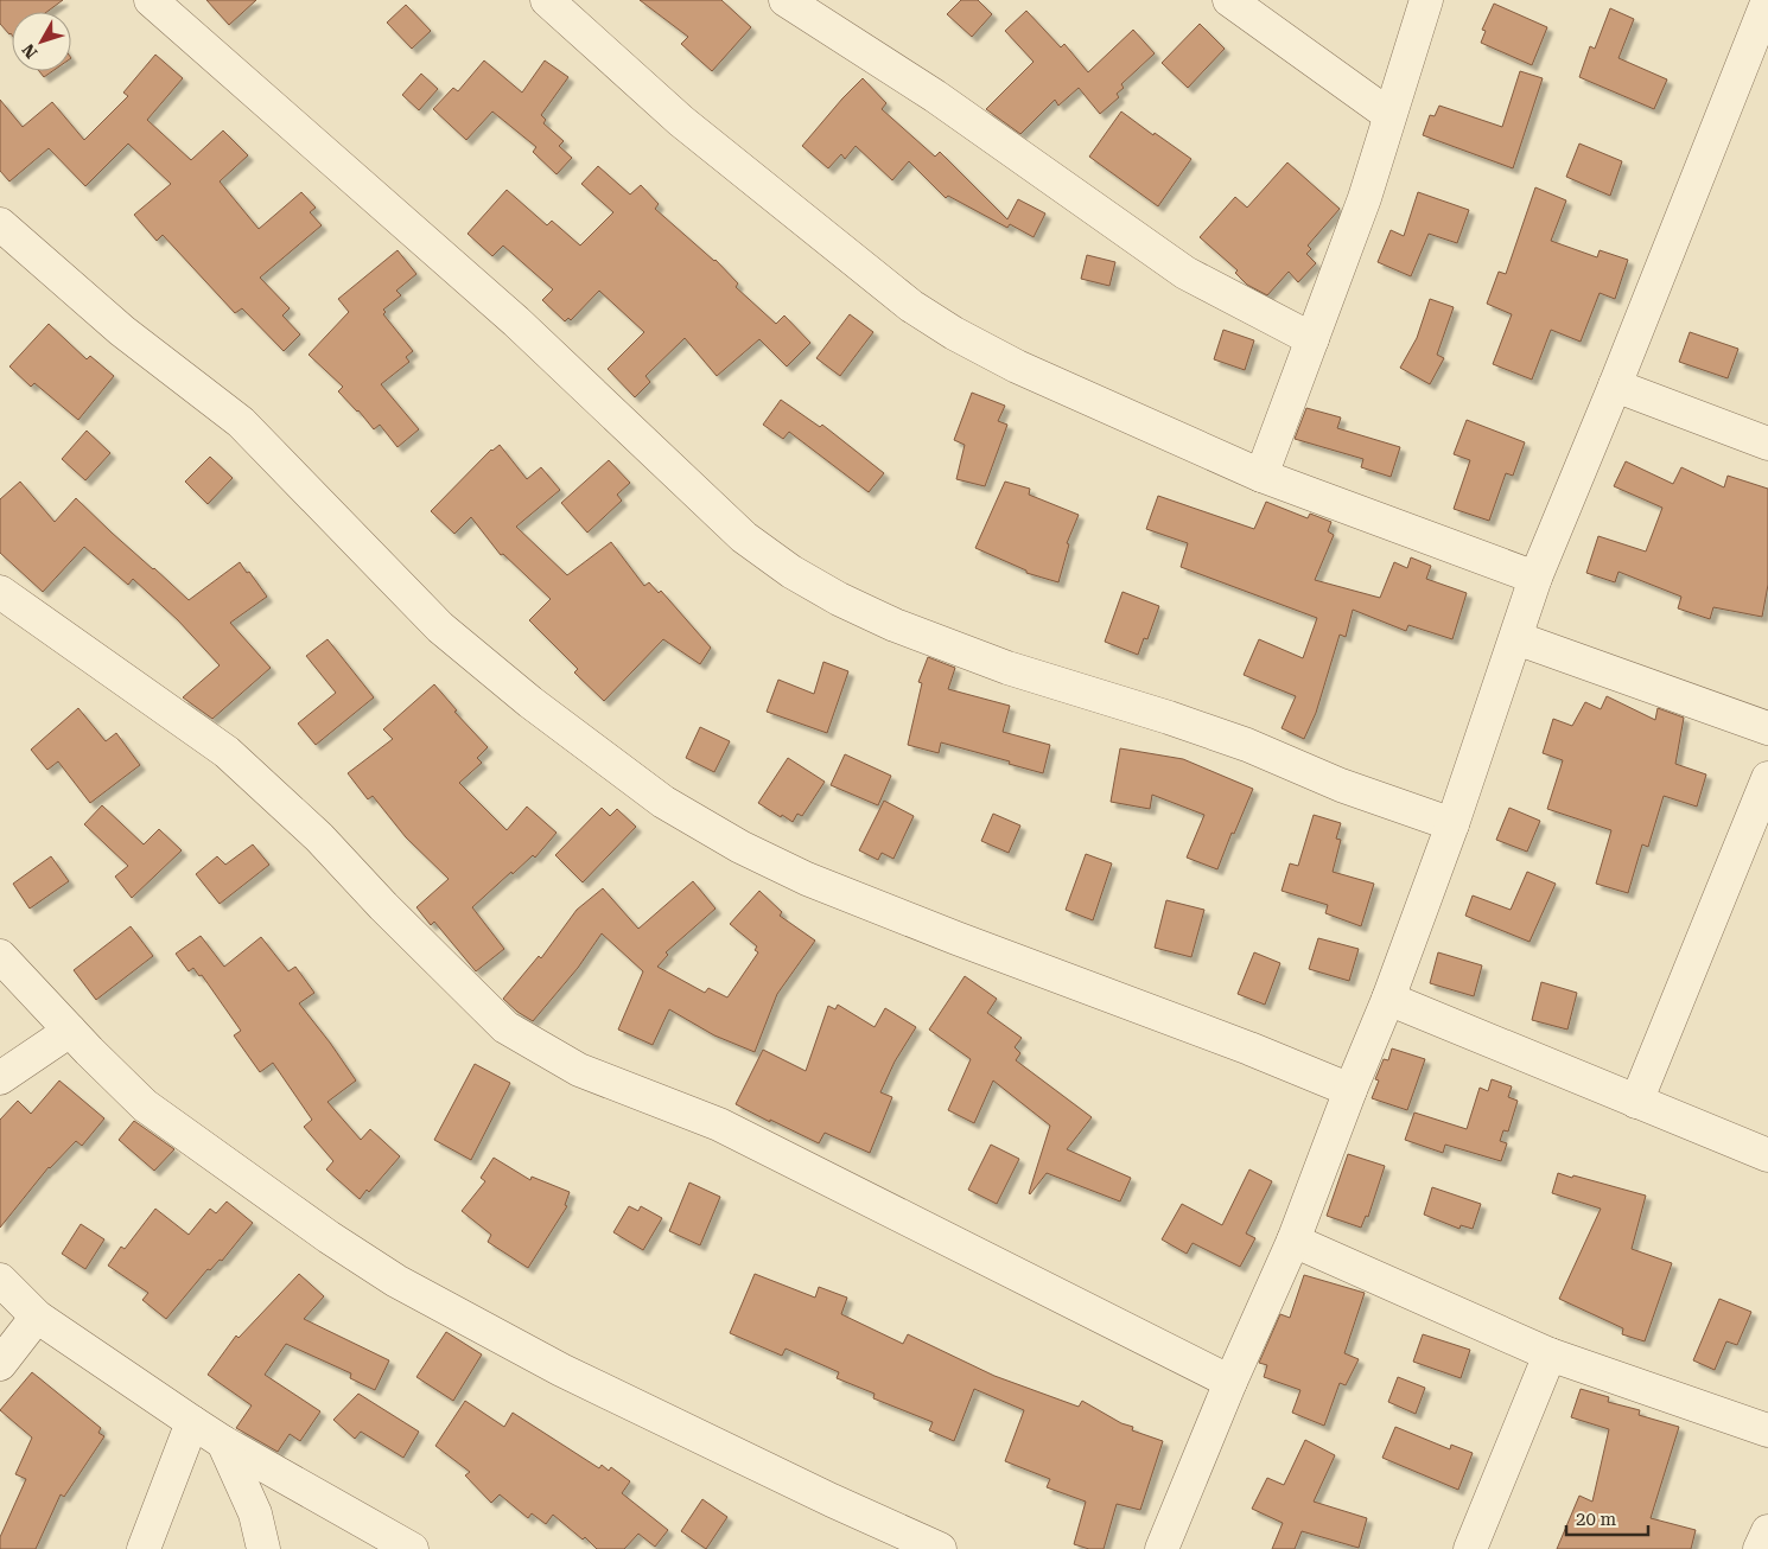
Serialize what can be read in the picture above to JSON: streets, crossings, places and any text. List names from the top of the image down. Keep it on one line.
{"scale_bar":"20 m","north":"bottom left"}
